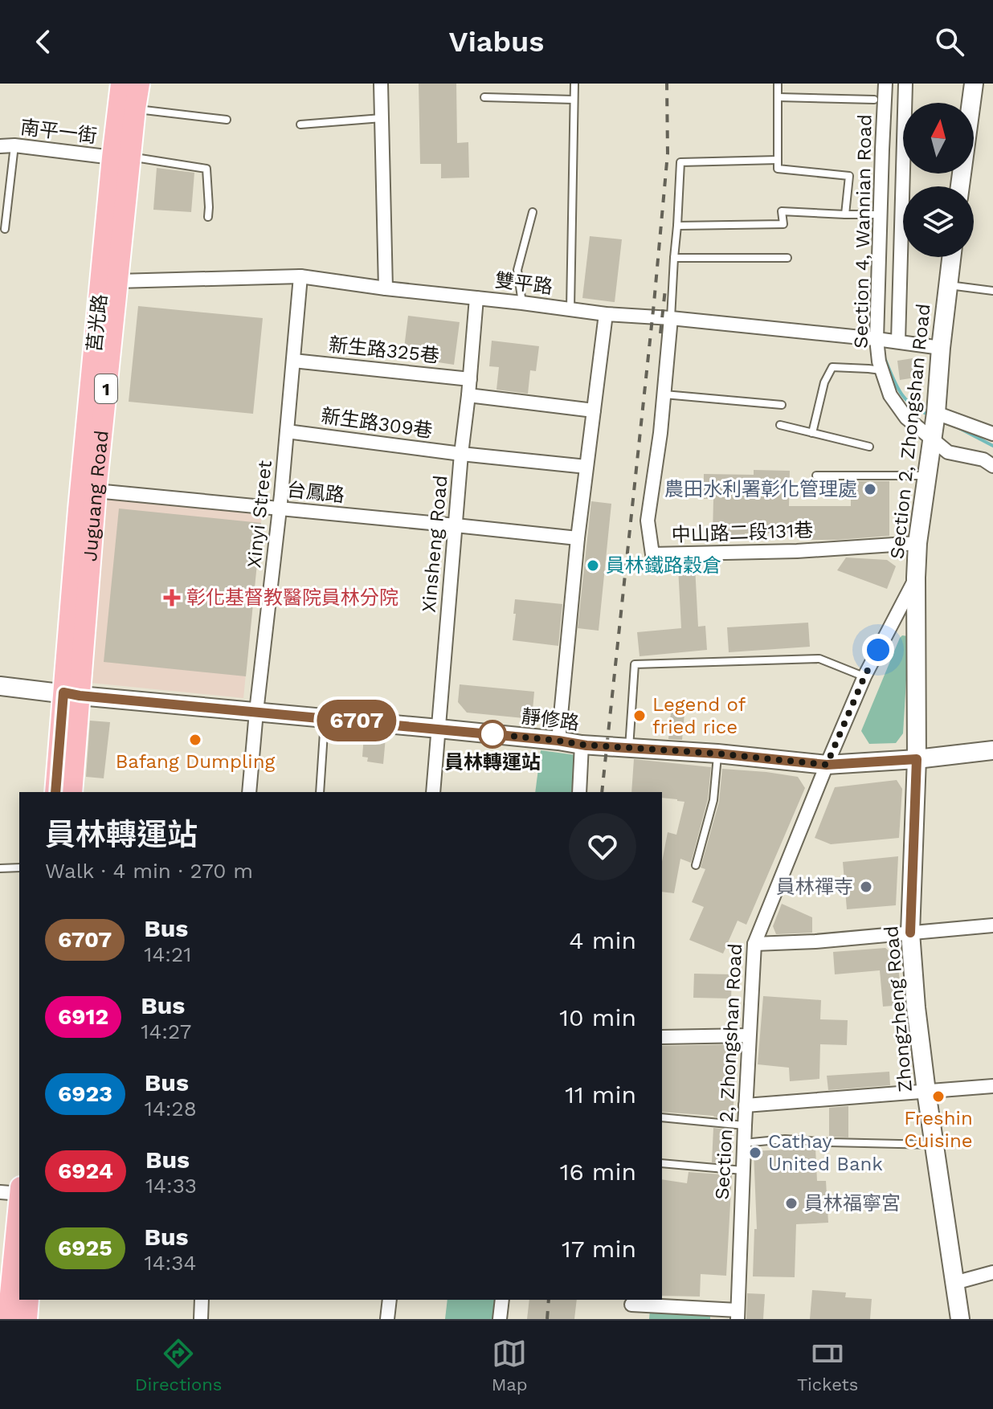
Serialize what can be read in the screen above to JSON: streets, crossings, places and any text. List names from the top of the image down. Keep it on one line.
{"streets":{"main road":["莒光路","1","Juguang Road"],"street":["南平一街","Section 4, Wannian Road","雙平路","新生路325巷","新生路309巷","Section 2, Zhongshan Road","台鳳路","Xinyi Street","中山路二段131巷","Xinsheng Road","靜修路","Zhongzheng Road"]},"crossings":[["南平一街","莒光路"],["南平一街","1"],["Section 4, Wannian Road","雙平路"],["Section 4, Wannian Road","Section 2, Zhongshan Road"],["雙平路","莒光路"],["雙平路","Section 2, Zhongshan Road"],["雙平路","Juguang Road"],["雙平路","Xinyi Street"],["雙平路","中山路二段131巷"],["雙平路","Xinsheng Road"],["莒光路","1"],["莒光路","Juguang Road"],["莒光路","靜修路"],["新生路325巷","Xinyi Street"],["新生路325巷","Xinsheng Road"],["新生路309巷","Xinyi Street"],["新生路309巷","Xinsheng Road"],["Section 2, Zhongshan Road","中山路二段131巷"],["Section 2, Zhongshan Road","靜修路"],["Section 2, Zhongshan Road","Zhongzheng Road"],["台鳳路","Juguang Road"],["台鳳路","Xinyi Street"],["台鳳路","Xinsheng Road"],["Juguang Road","靜修路"],["Xinyi Street","靜修路"],["Xinsheng Road","靜修路"],["靜修路","Zhongzheng Road"]],"places":{"other":["農田水利署彰化管理處","員林鐵路穀倉","Legend of fried rice","員林轉運站","Bafang Dumpling","員林禪寺","Freshin Cuisine","Cathay United Bank","員林福寧宮"],"health":["彰化基督教醫院員林分院"]},"lines":["bus line 6707"],"north":"top","page":{"header":"Viabus","on_map":"6707","heading":["員林轉運站","Walk · 4 min · 270 m"],"list":[{"mark":"6707","name":"Bus","note":"14:21","value":"4 min"},{"mark":"6912","name":"Bus","note":"14:27","value":"10 min"},{"mark":"6923","name":"Bus","note":"14:28","value":"11 min"},{"mark":"6924","name":"Bus","note":"14:33","value":"16 min"},{"mark":"6925","name":"Bus","note":"14:34","value":"17 min"}],"tabs":["Directions","Map","Tickets"]}}
